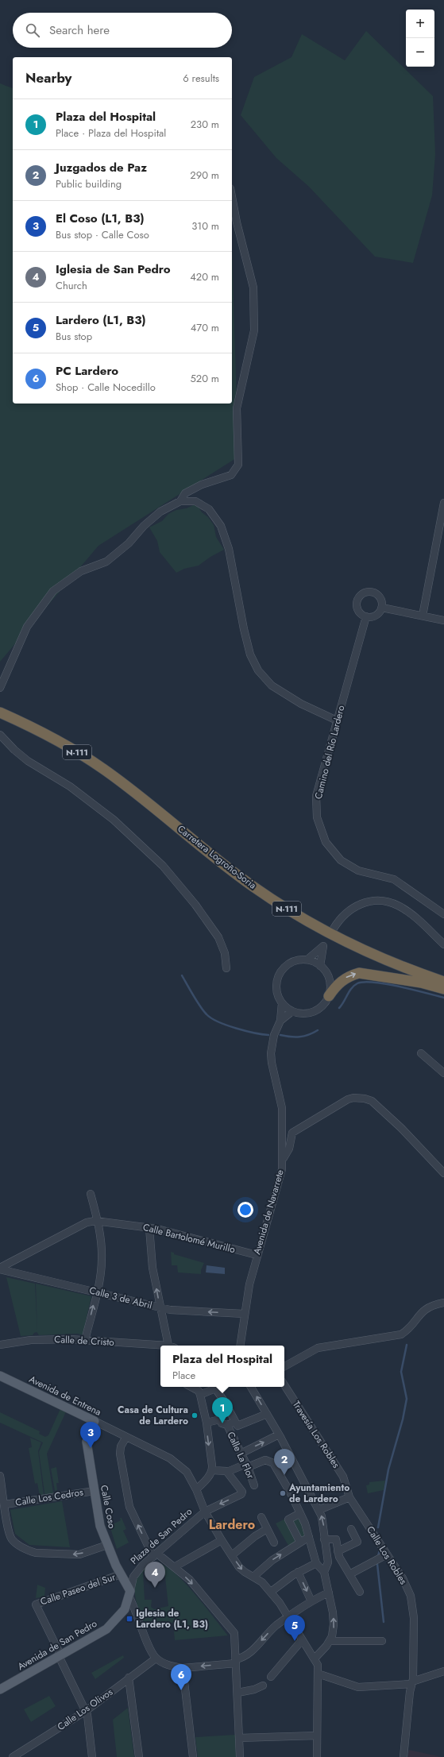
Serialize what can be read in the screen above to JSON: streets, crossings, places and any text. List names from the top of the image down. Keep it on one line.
{"streets":{"highway":["N-111","Carretera Logroño-Soria"],"main road":["Avenida de Entrena","Calle Coso","Avenida de San Pedro"],"street":["Camino del Río Lardero","Avenida de Navarrete","Calle Bartolomé Murillo","Calle 3 de Abril","Calle de Cristo","Travesía Los Robles","Calle La Flor","Calle Los Cedros","Plaza de San Pedro","Calle Los Robles","Calle Paseo del Sur","Calle Los Olivos"]},"crossings":[["Avenida de Navarrete","Calle Bartolomé Murillo"],["Avenida de Navarrete","Calle 3 de Abril"],["Calle Bartolomé Murillo","Calle 3 de Abril"],["Avenida de Entrena","Calle Coso"],["Avenida de Entrena","Plaza de San Pedro"],["Travesía Los Robles","Calle Los Robles"],["Calle Los Cedros","Calle Coso"],["Calle Coso","Plaza de San Pedro"],["Calle Coso","Calle Paseo del Sur"],["Calle Coso","Avenida de San Pedro"],["Plaza de San Pedro","Avenida de San Pedro"],["Calle Paseo del Sur","Avenida de San Pedro"]],"districts":["Lardero"],"places":{"other":["Casa de Cultura de Lardero","Ayuntamiento de Lardero"],"transit":["Iglesia de Lardero (L1, B3)"]},"page":{"map_buttons":["+","−"],"search":"Search here","heading":["Nearby","6 results"],"list":[{"mark":"1","name":"Plaza del Hospital","note":"Place · Plaza del Hospital","value":"230 m"},{"mark":"2","name":"Juzgados de Paz","note":"Public building","value":"290 m"},{"mark":"3","name":"El Coso (L1, B3)","note":"Bus stop · Calle Coso","value":"310 m"},{"mark":"4","name":"Iglesia de San Pedro","note":"Church","value":"420 m"},{"mark":"5","name":"Lardero (L1, B3)","note":"Bus stop","value":"470 m"},{"mark":"6","name":"PC Lardero","note":"Shop · Calle Nocedillo","value":"520 m"}],"popup":["Plaza del Hospital","Place"],"pins":["1","3","2","4","5","6"]}}
